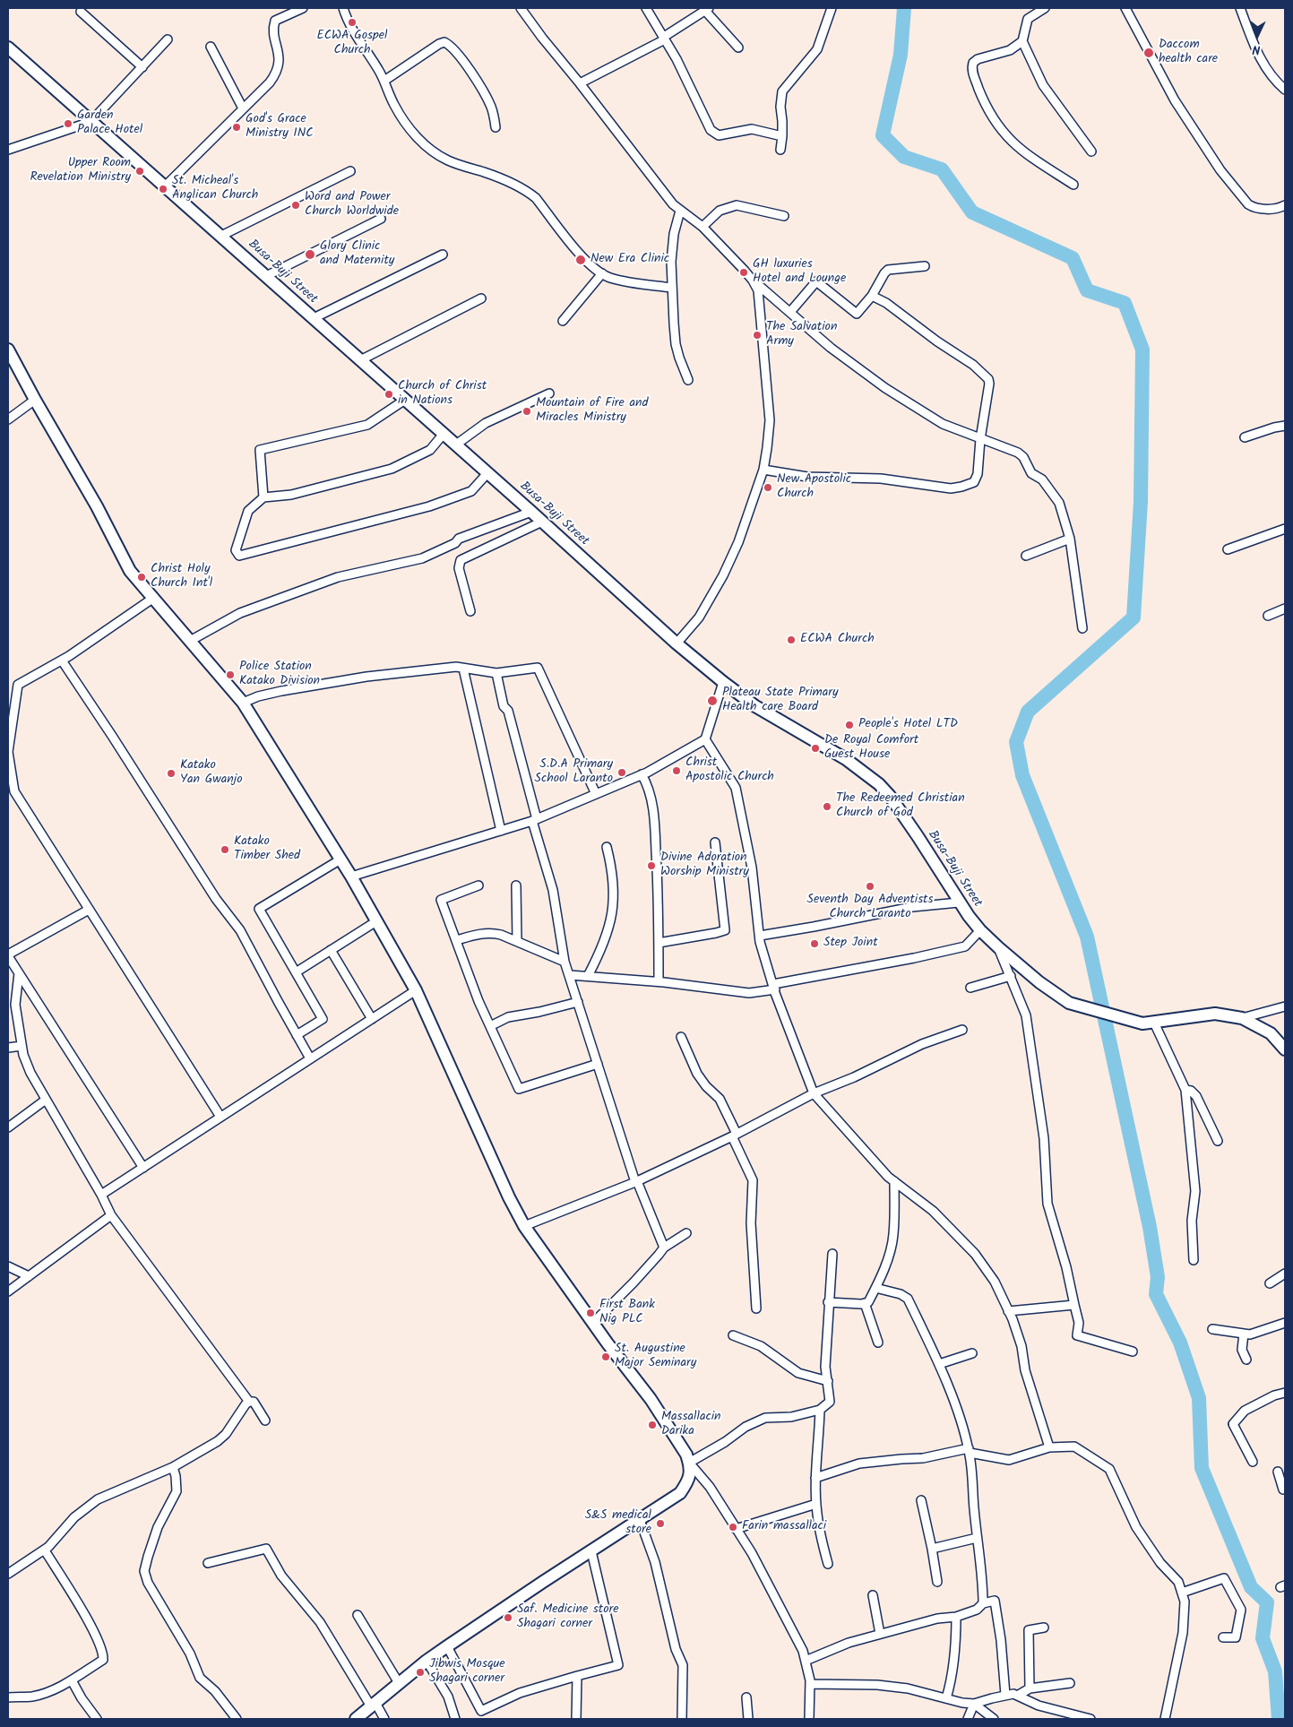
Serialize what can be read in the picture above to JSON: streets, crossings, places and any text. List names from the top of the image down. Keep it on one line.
{"streets":{"street":["Busa-Buji Street"]},"places":["ECWA Gospel Church","Daccom health care","Garden Palace Hotel","God's Grace Ministry INC","Upper Room Revelation Ministry","St. Micheal's Anglican Church","Word and Power Church Worldwide","Glory Clinic and Maternity","New Era Clinic","GH luxuries Hotel and Lounge","The Salvation Army","Church of Christ in Nations","Mountain of Fire and Miracles Ministry","New Apostolic Church","Christ Holy Church Int'l","ECWA Church","Police Station Katako Division","Plateau State Primary Health care Board","People's Hotel LTD","De Royal Comfort Guest House","Christ Apostolic Church","S.D.A Primary School Laranto","Katako Yan Gwanjo","The Redeemed Christian Church of God","Katako Timber Shed","Divine Adoration Worship Ministry","Seventh Day Adventists Church Laranto","Step Joint","First Bank Nig PLC","St. Augustine Major Seminary","Massallacin Darika","S&S medical store","Farin massallaci","Saf. Medicine store Shagari corner","Jibwis Mosque Shagari corner"],"north":"bottom"}
